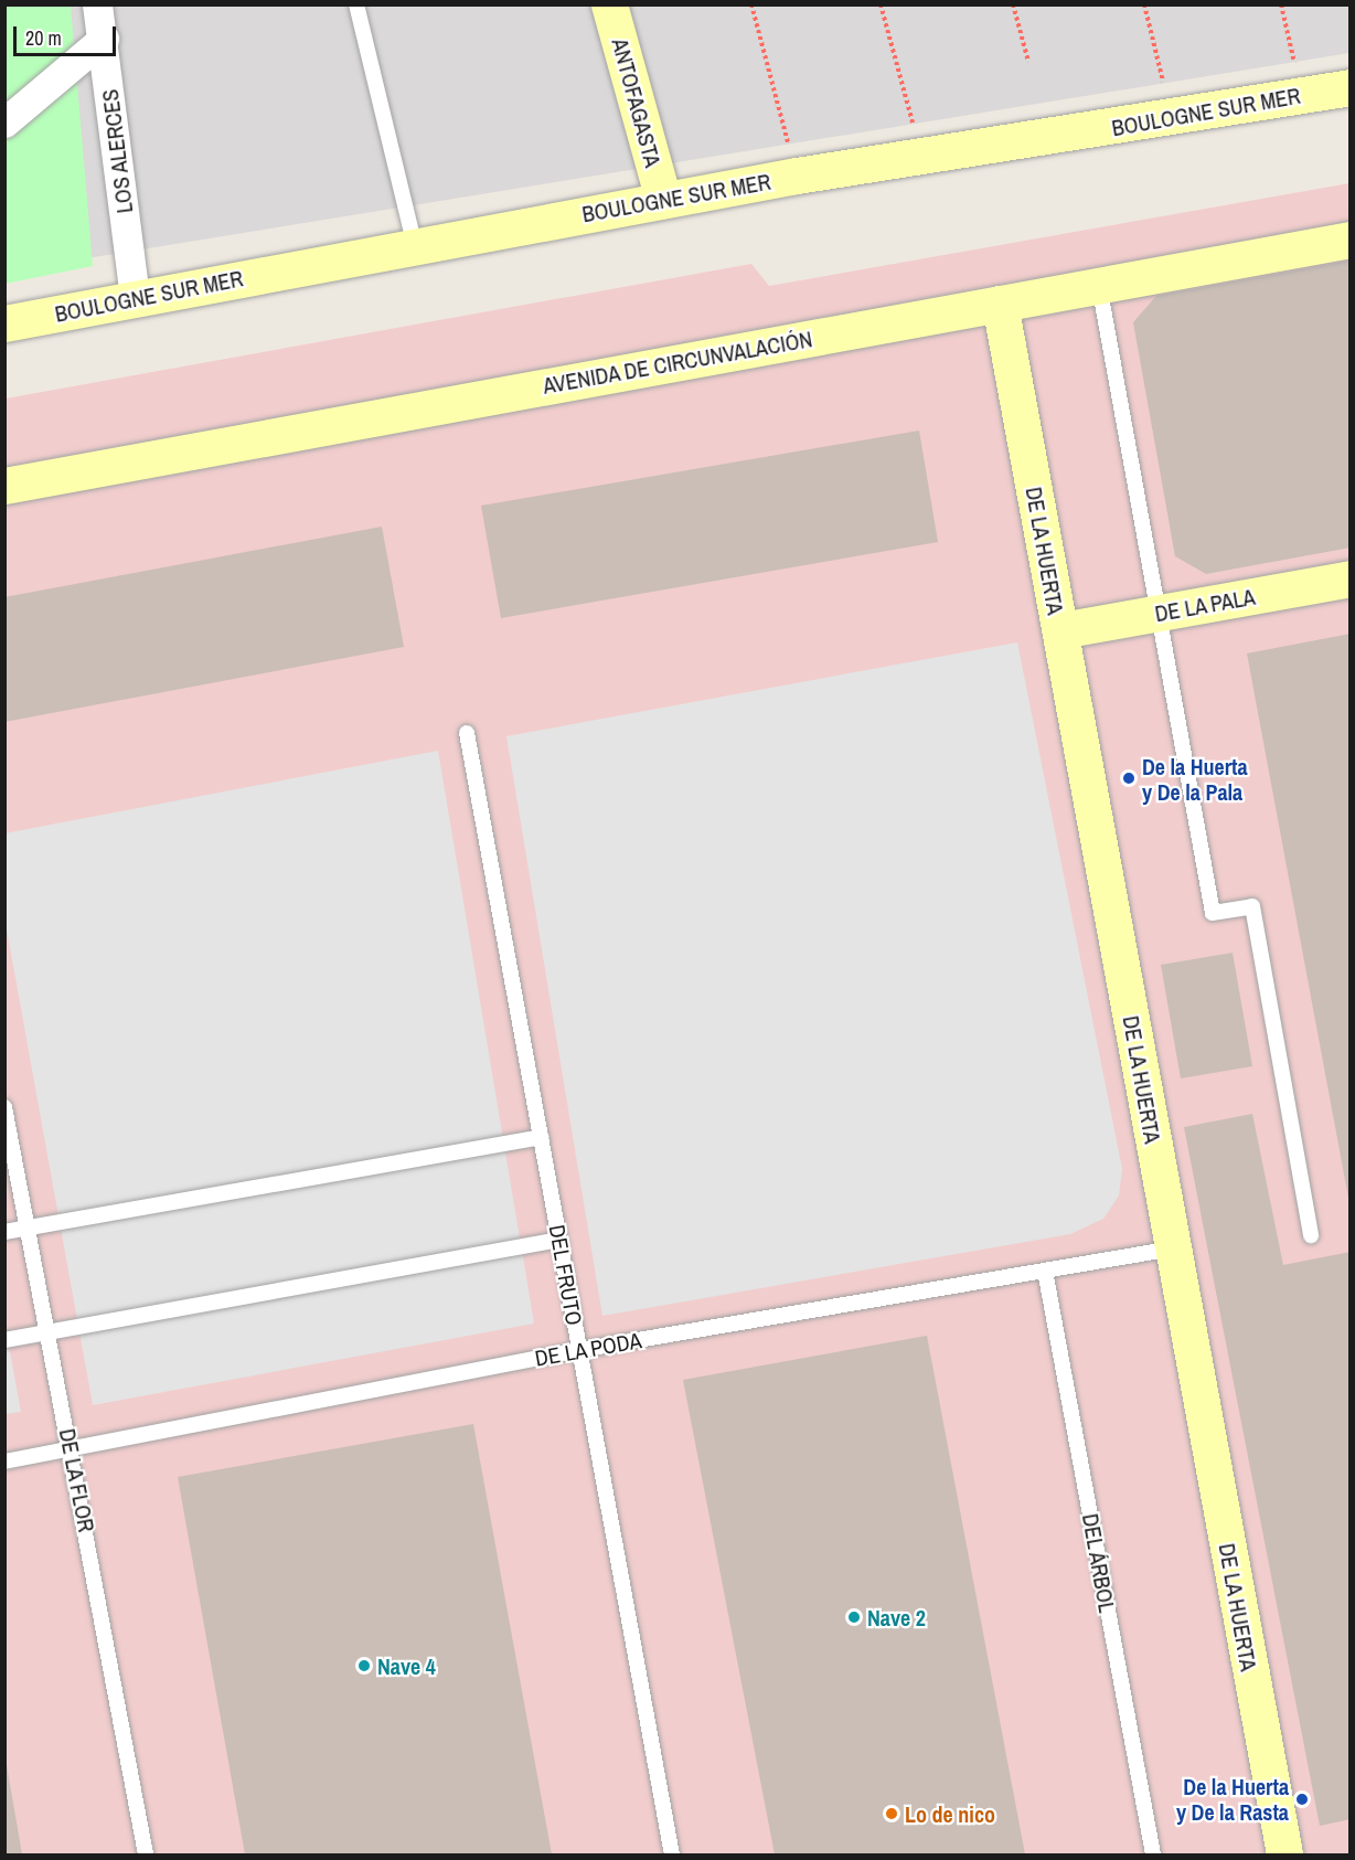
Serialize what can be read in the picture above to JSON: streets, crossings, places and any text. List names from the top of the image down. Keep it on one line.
{"streets":{"street":["ANTOFAGASTA","BOULOGNE SUR MER","LOS ALERCES","AVENIDA DE CIRCUNVALACIÓN","DE LA HUERTA","DE LA PALA"],"lane":["DEL FRUTO","DE LA PODA","DE LA FLOR","DEL ÁRBOL"]},"crossings":[["ANTOFAGASTA","BOULOGNE SUR MER"],["BOULOGNE SUR MER","LOS ALERCES"],["AVENIDA DE CIRCUNVALACIÓN","DE LA HUERTA"],["DE LA HUERTA","DE LA PALA"],["DE LA HUERTA","DE LA PODA"],["DEL FRUTO","DE LA PODA"],["DE LA PODA","DE LA FLOR"],["DE LA PODA","DEL ÁRBOL"]],"places":["De la Huerta y De la Pala","Nave 2","Nave 4","De la Huerta y De la Rasta","Lo de nico"],"scale_bar":"20 m"}
